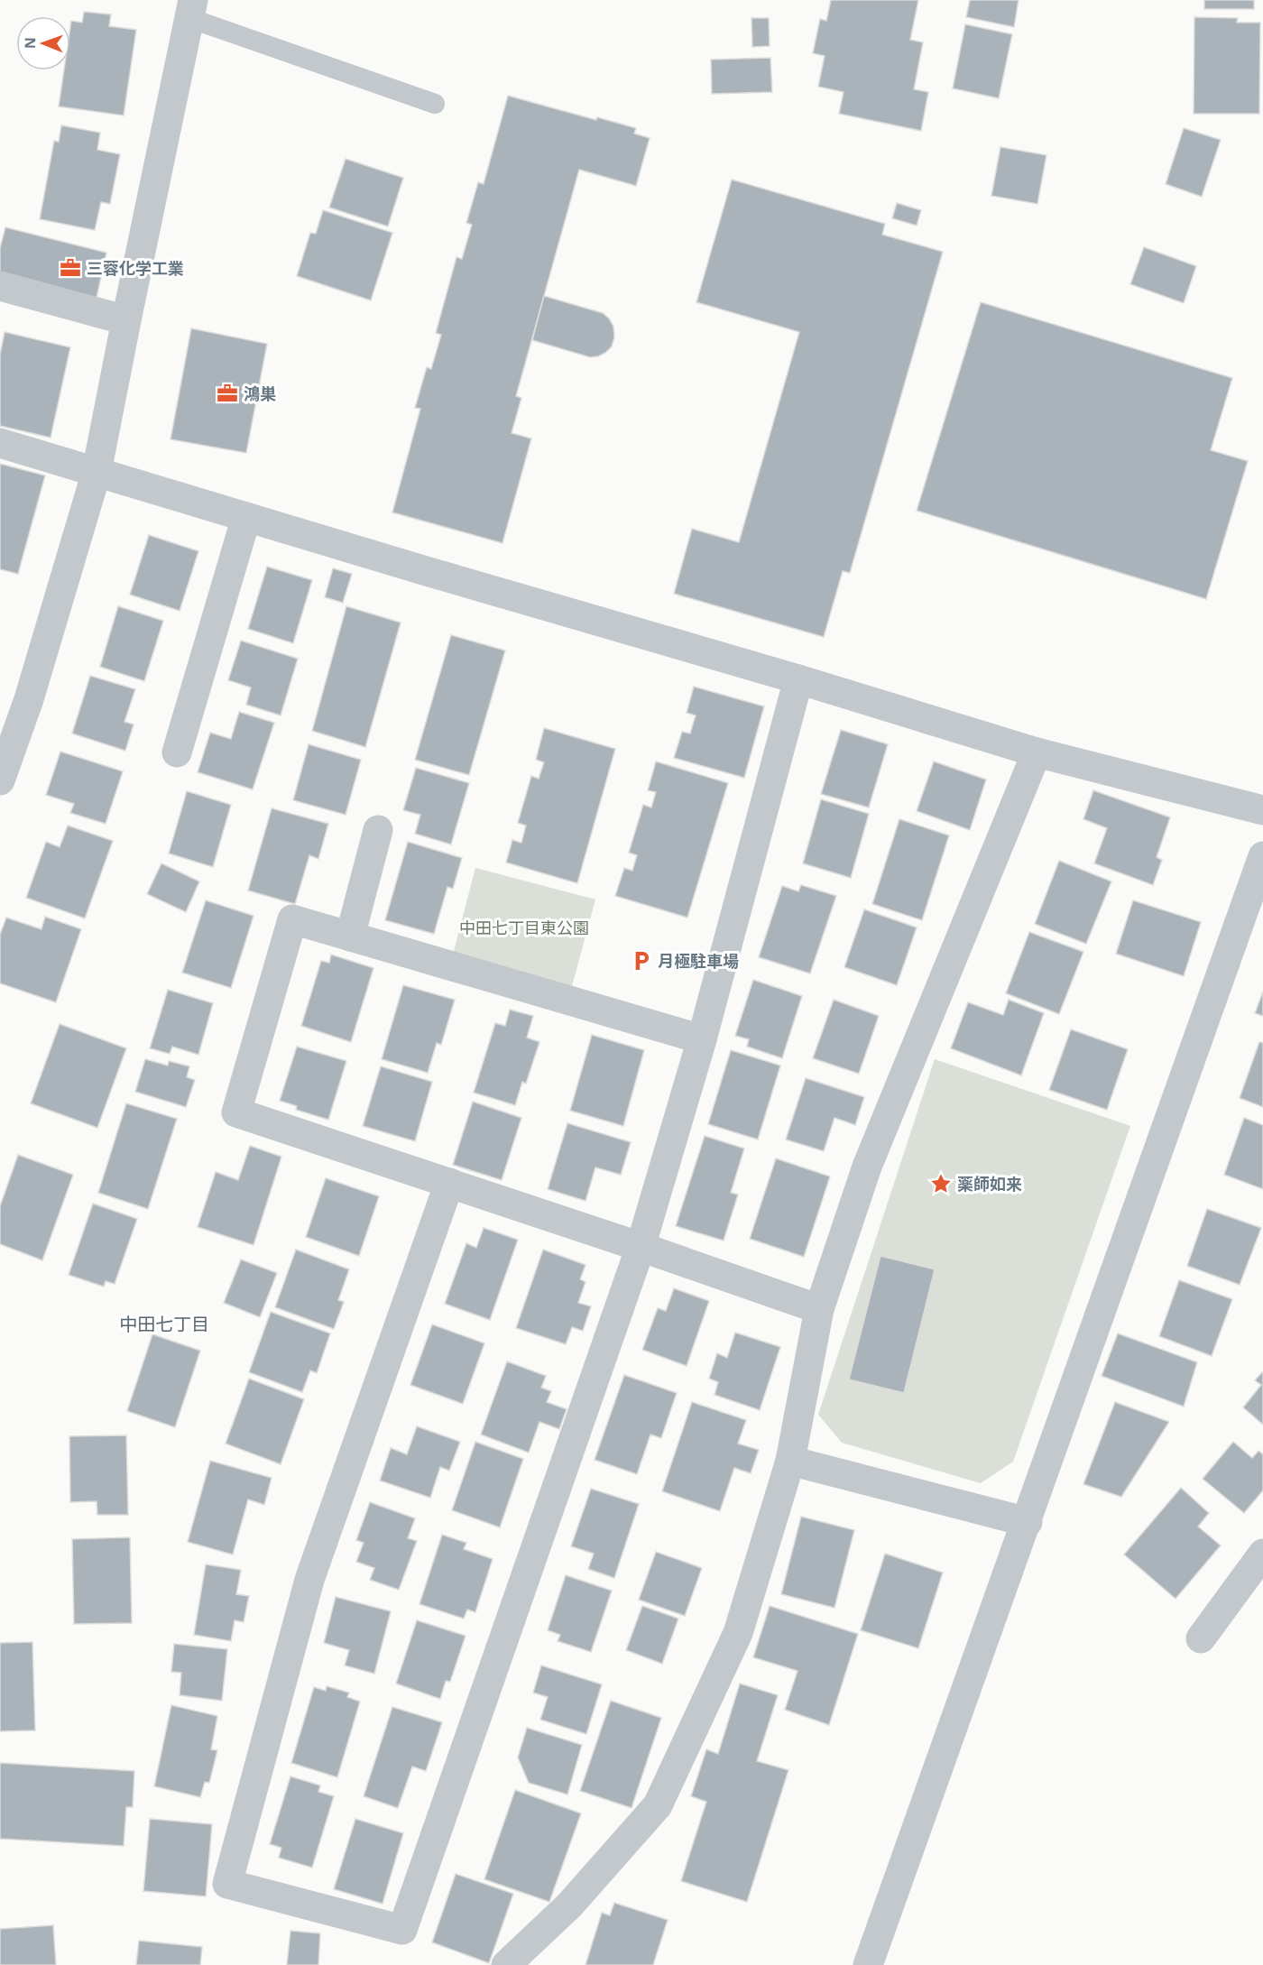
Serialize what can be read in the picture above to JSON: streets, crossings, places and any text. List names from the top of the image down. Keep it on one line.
{"districts":["中田七丁目"],"parks":["中田七丁目東公園"],"places":{"office":["三蓉化学工業","鴻巣"],"parking":["月極駐車場"],"place":["薬師如来"]},"north":"left"}
